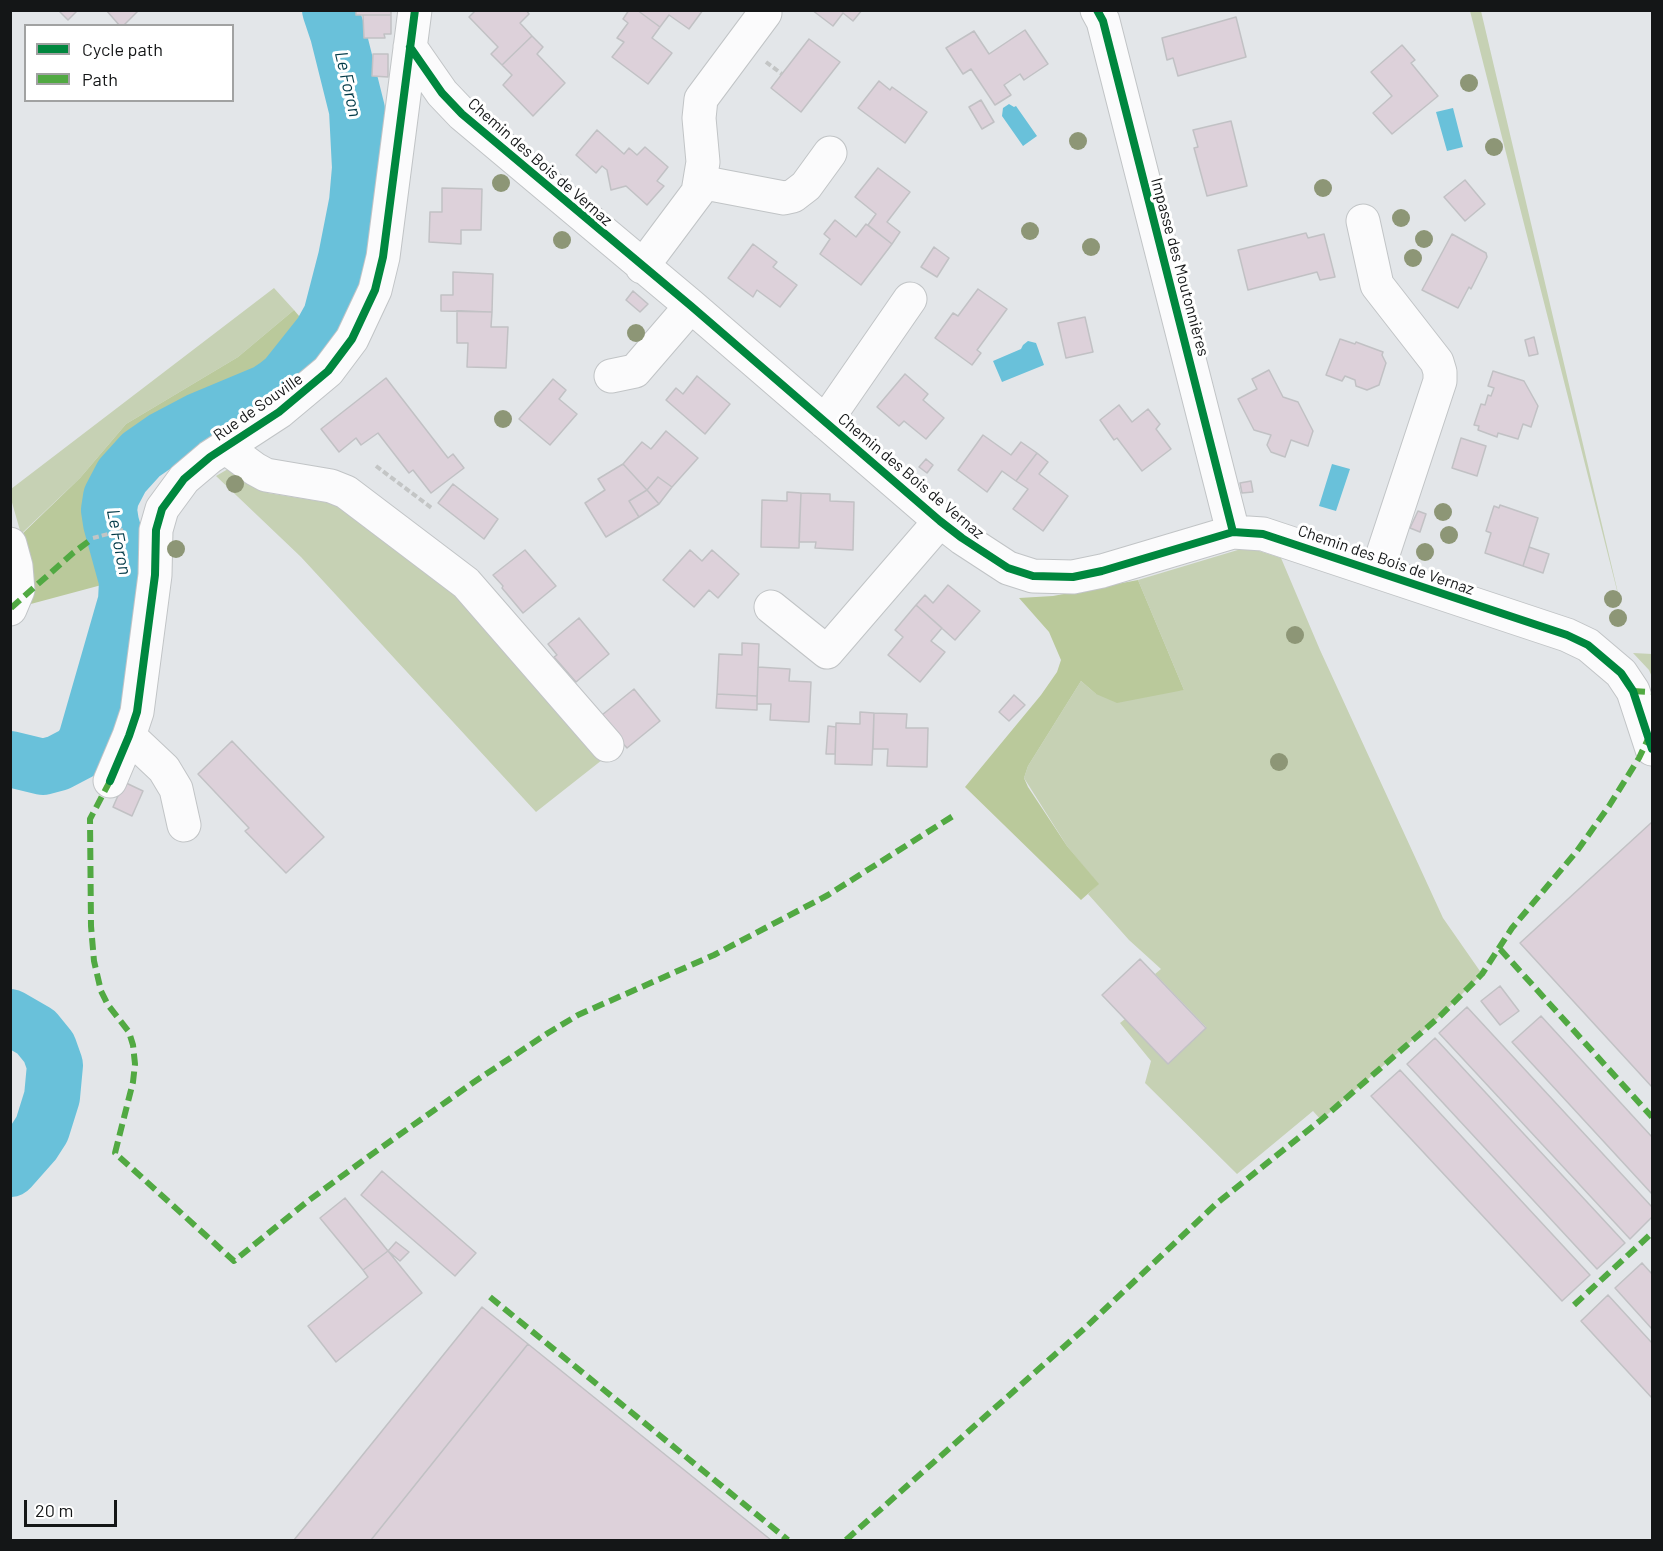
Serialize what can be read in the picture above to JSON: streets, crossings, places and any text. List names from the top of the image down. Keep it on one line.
{"streets":{"street":["Chemin des Bois de Vernaz","Impasse des Moutonnières","Rue de Souville"]},"crossings":[["Chemin des Bois de Vernaz","Impasse des Moutonnières"],["Chemin des Bois de Vernaz","Rue de Souville"]],"water":["Le Foron"],"legend":["Cycle path","Path"],"scale_bar":"20 m"}
